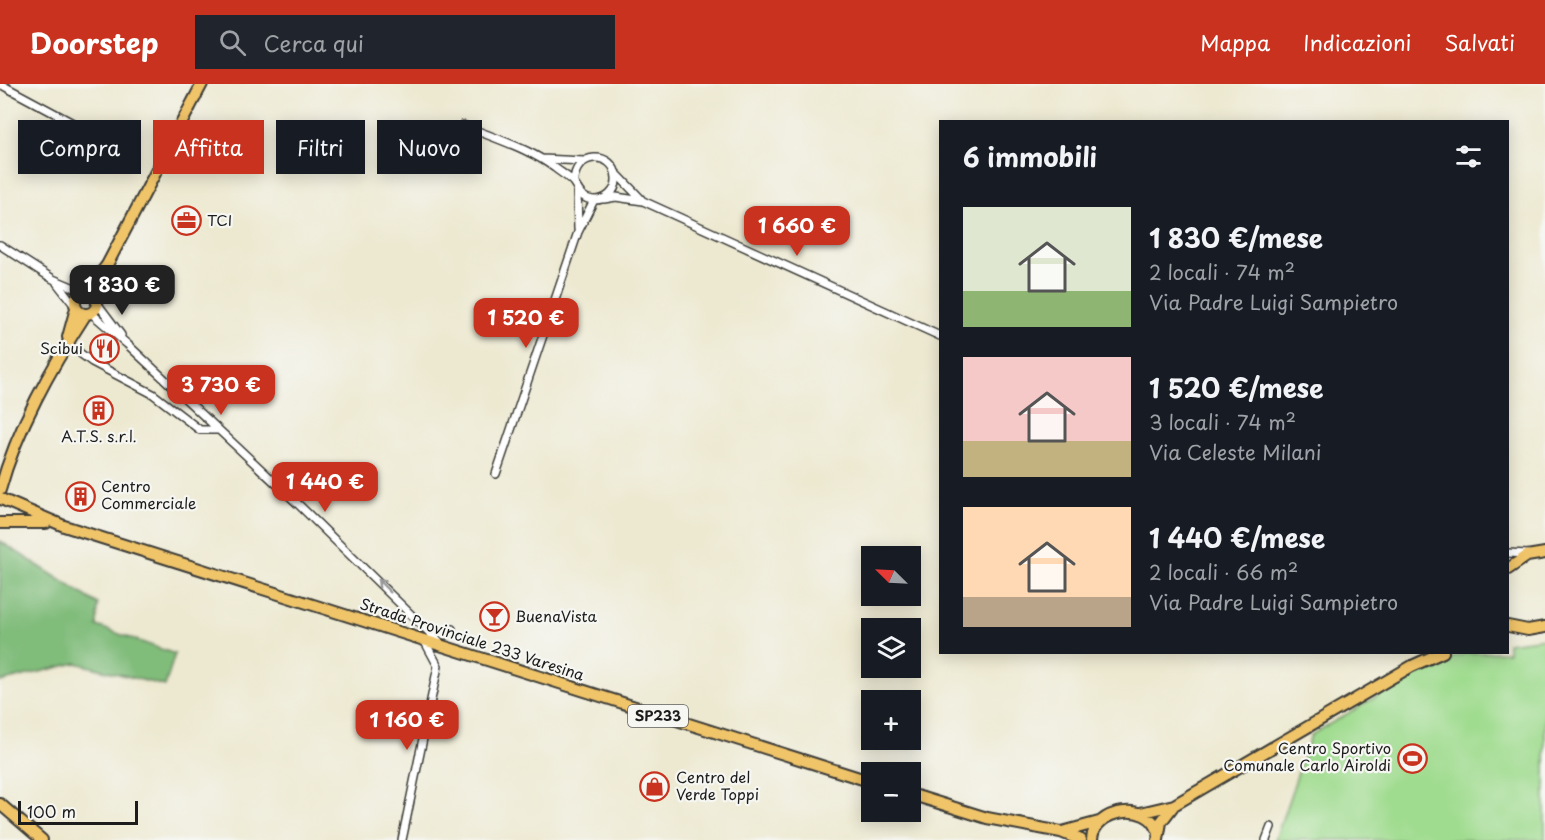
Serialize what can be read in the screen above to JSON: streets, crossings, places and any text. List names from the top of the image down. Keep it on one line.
{"streets":{"main road":["Strada Provinciale 233 Varesina","SP233"]},"places":{"office":["TCI"],"restaurant":["Scibui"],"building":["A.T.S. s.r.l.","Centro Commerciale"],"bar":["BuenaVista"],"sports":["Centro Sportivo Comunale Carlo Airoldi"],"shop":["Centro del Verde Toppi"]},"scale_bar":"100 m","north":"top left","page":{"header":"Doorstep","search":"Cerca qui","nav":["Mappa","Indicazioni","Salvati"],"chip":["Compra","Affitta","Filtri","Nuovo"],"heading":"6 immobili","list":[{"name":"1 830 €/mese","note":"2 locali · 74 m² · Via Padre Luigi Sampietro"},{"name":"1 520 €/mese","note":"3 locali · 74 m² · Via Celeste Milani"},{"name":"1 440 €/mese","note":"2 locali · 66 m² · Via Padre Luigi Sampietro"}],"price":["1 660 €","1 830 €","1 520 €","3 730 €","1 440 €","1 160 €"],"map_buttons":["+","−"],"scale":"100 m"}}
